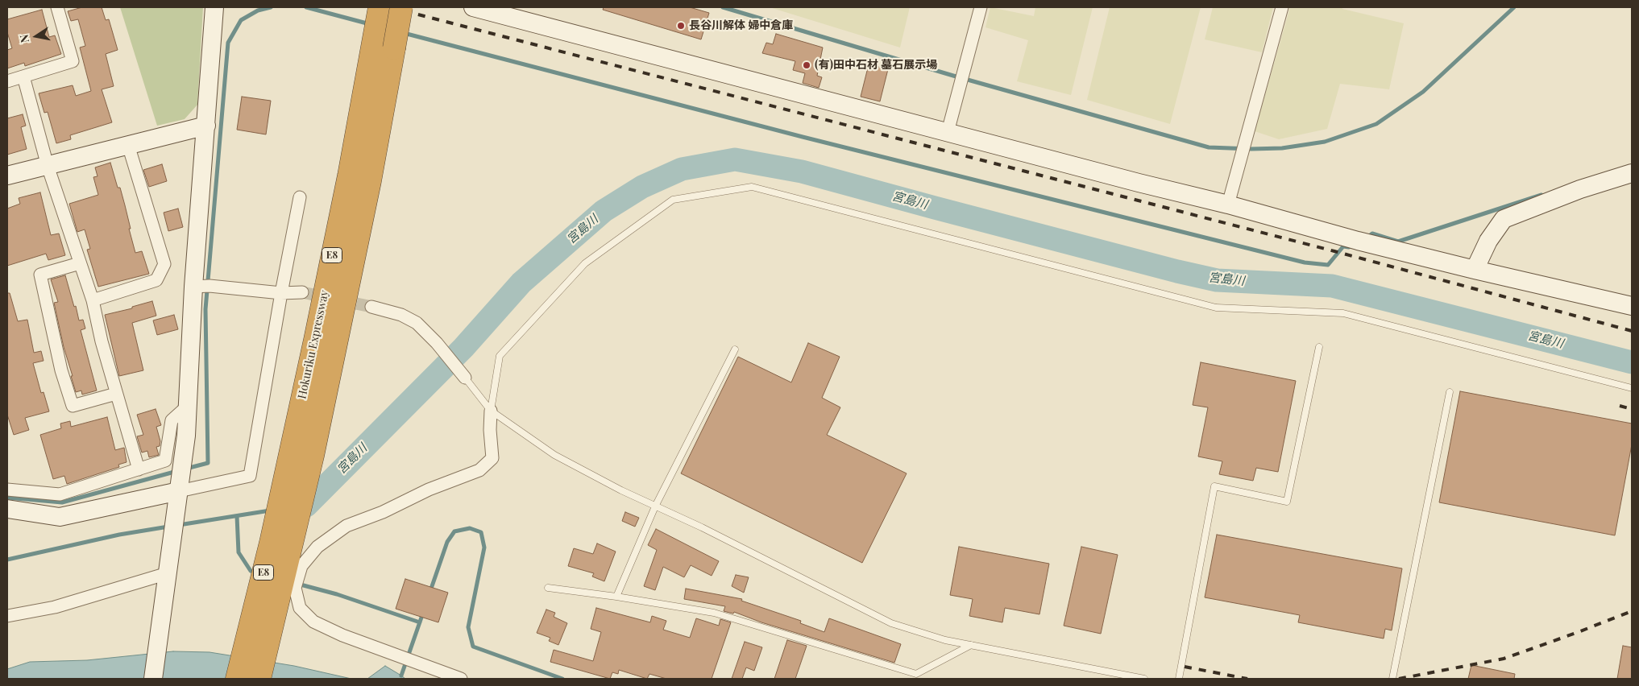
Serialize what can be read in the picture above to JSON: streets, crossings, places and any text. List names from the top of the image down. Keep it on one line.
{"streets":{"highway":["E8","Hokuriku Expressway"]},"water":["宮島川"],"places":["長谷川解体 婦中倉庫","(有)田中石材 墓石展示場"],"north":"left"}
